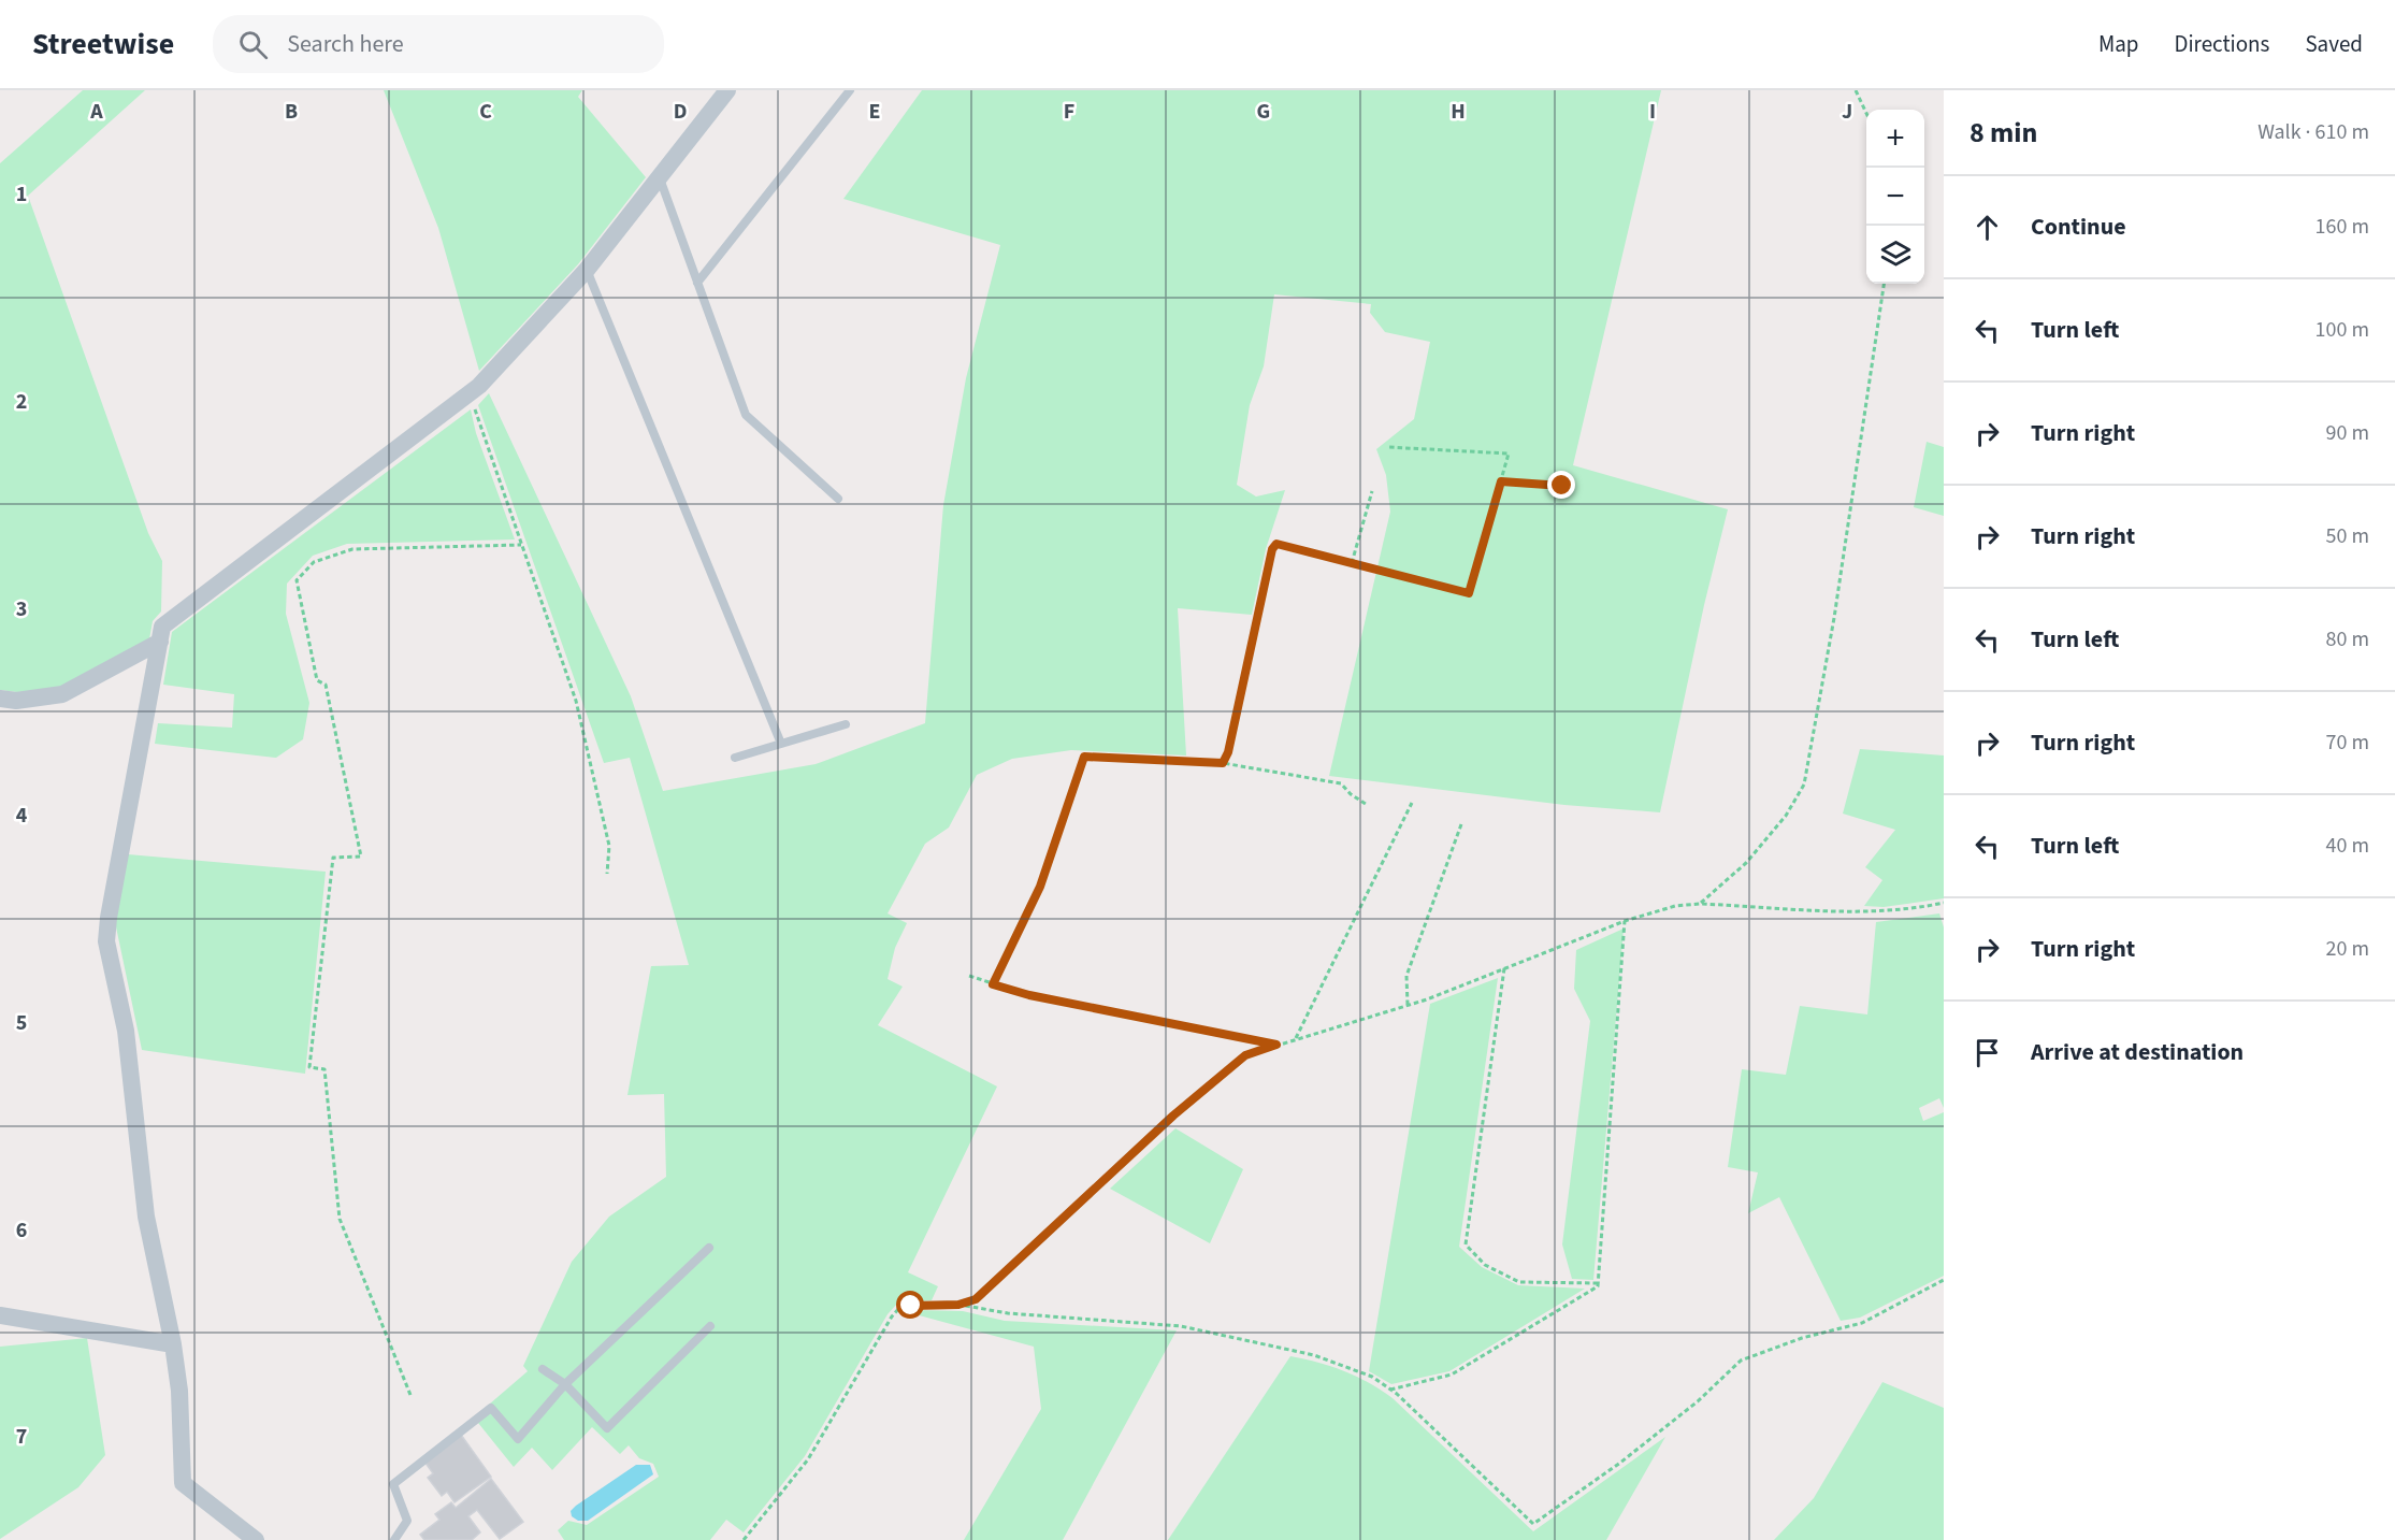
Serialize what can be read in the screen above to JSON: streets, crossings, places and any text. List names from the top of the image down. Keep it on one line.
{"page":{"header":"Streetwise","search":"Search here","nav":["Map","Directions","Saved"],"heading":["8 min","Walk · 610 m"],"map_buttons":["+","−"],"list":[["Continue","160 m"],["Turn left","100 m"],["Turn right","90 m"],["Turn right","50 m"],["Turn left","80 m"],["Turn right","70 m"],["Turn left","40 m"],["Turn right","20 m"],"Arrive at destination"]},"grid":{"columns":["A","B","C","D","E","F","G","H","I","J"],"rows":["1","2","3","4","5","6","7"]}}
